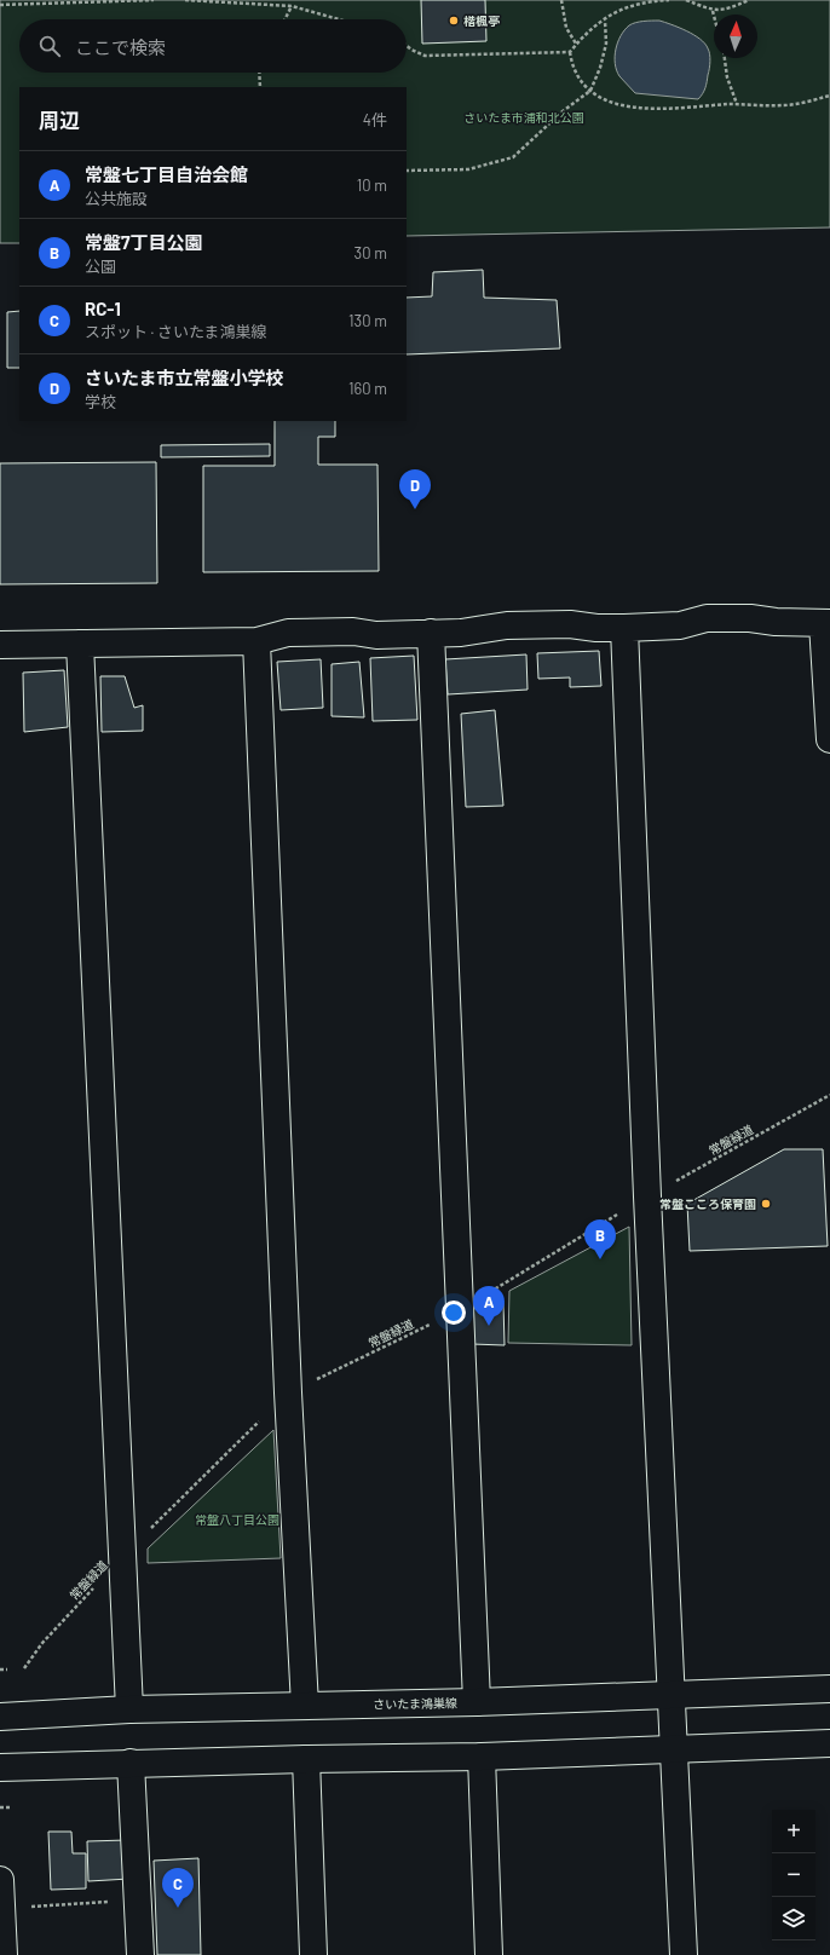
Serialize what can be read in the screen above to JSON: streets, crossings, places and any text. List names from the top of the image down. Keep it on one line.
{"streets":{"street":["さいたま鴻巣線"],"path":["常盤緑道"]},"parks":["さいたま市浦和北公園","常盤八丁目公園"],"places":["楷楓亭","常盤こころ保育園"],"north":"top","page":{"search":"ここで検索","heading":["周辺","4件"],"list":[{"mark":"A","name":"常盤七丁目自治会館","note":"公共施設","value":"10 m"},{"mark":"B","name":"常盤7丁目公園","note":"公園","value":"30 m"},{"mark":"C","name":"RC-1","note":"スポット · さいたま鴻巣線","value":"130 m"},{"mark":"D","name":"さいたま市立常盤小学校","note":"学校","value":"160 m"}],"pins":["D","B","A","C"],"map_buttons":["+","−"]}}
